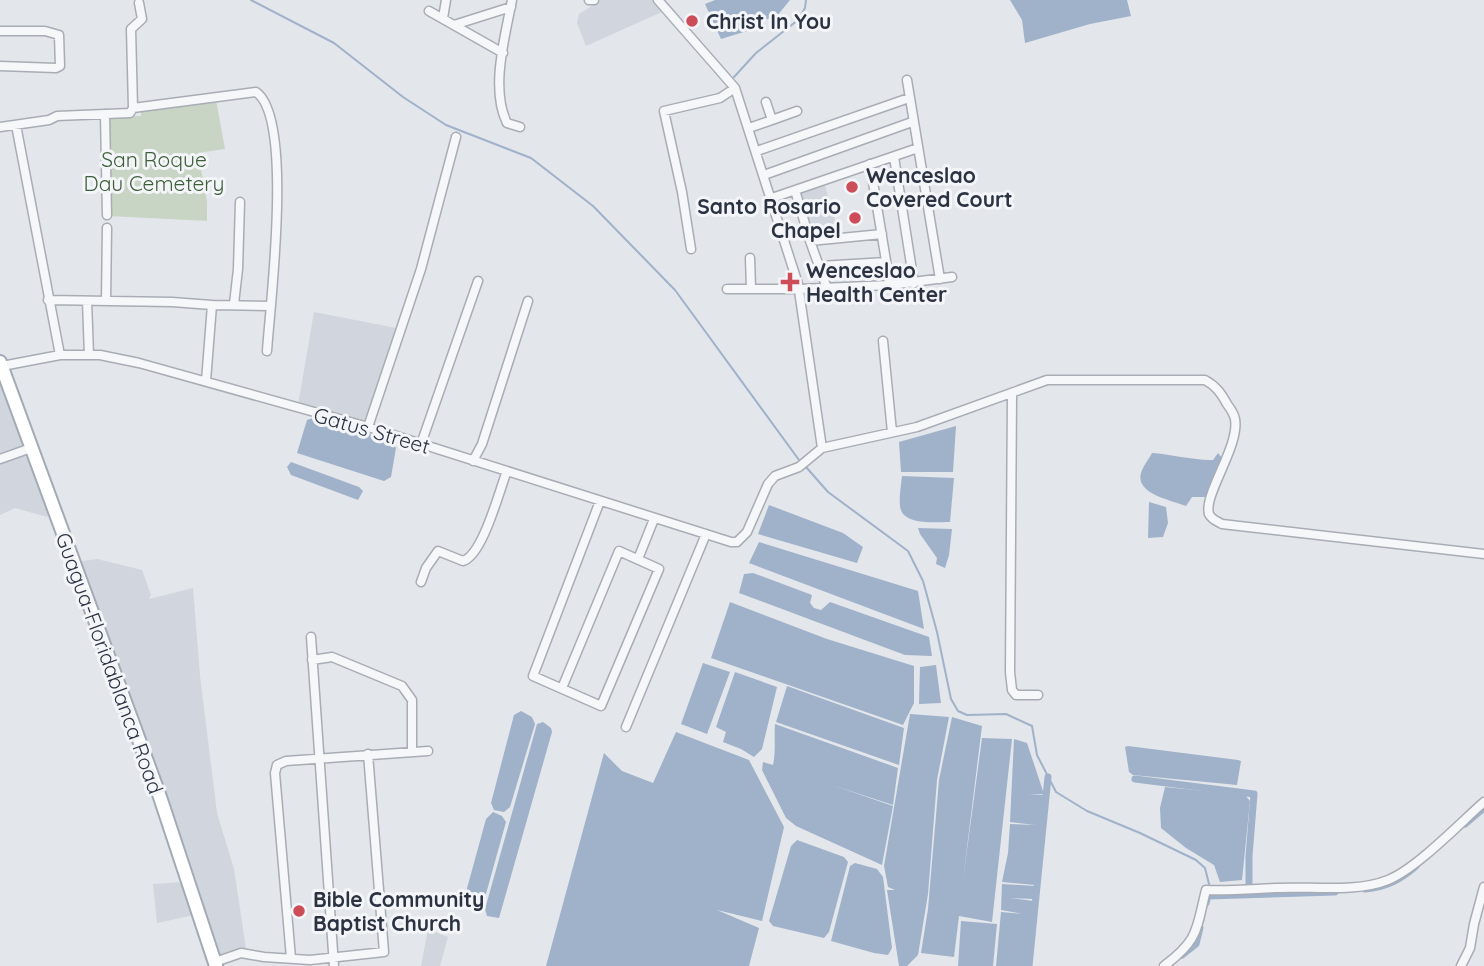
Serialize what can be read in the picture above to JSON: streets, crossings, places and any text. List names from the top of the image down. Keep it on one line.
{"streets":{"main road":["Guagua-Floridablanca Road"],"street":["Gatus Street"]},"crossings":[["Gatus Street","Guagua-Floridablanca Road"]],"parks":["San Roque Dau Cemetery"],"places":{"other":["Christ In You","Wenceslao Covered Court","Santo Rosario Chapel","Bible Community Baptist Church"],"health":["Wenceslao Health Center"]}}
